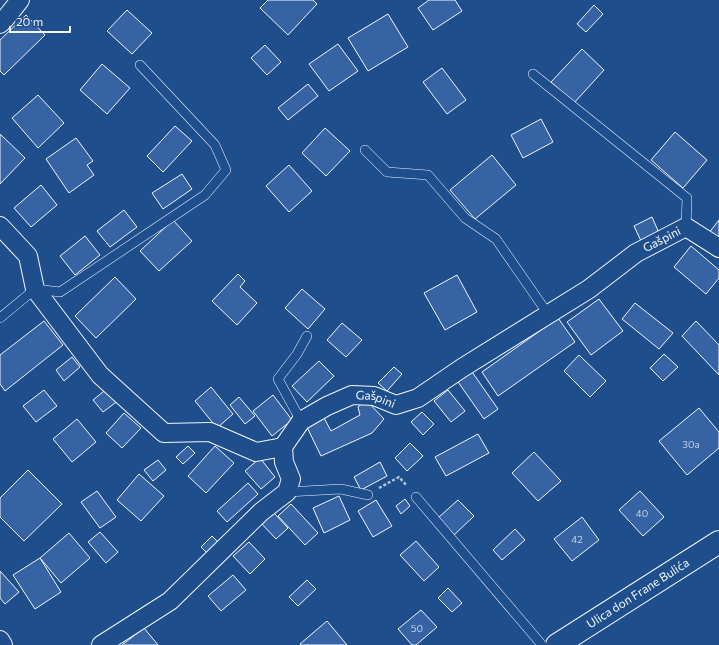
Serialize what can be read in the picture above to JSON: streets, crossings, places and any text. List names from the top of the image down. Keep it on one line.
{"streets":{"street":["Gašpini","Ulica don Frane Bulića"]},"house_numbers":["30a","40","42","50"],"scale_bar":"20 m"}
